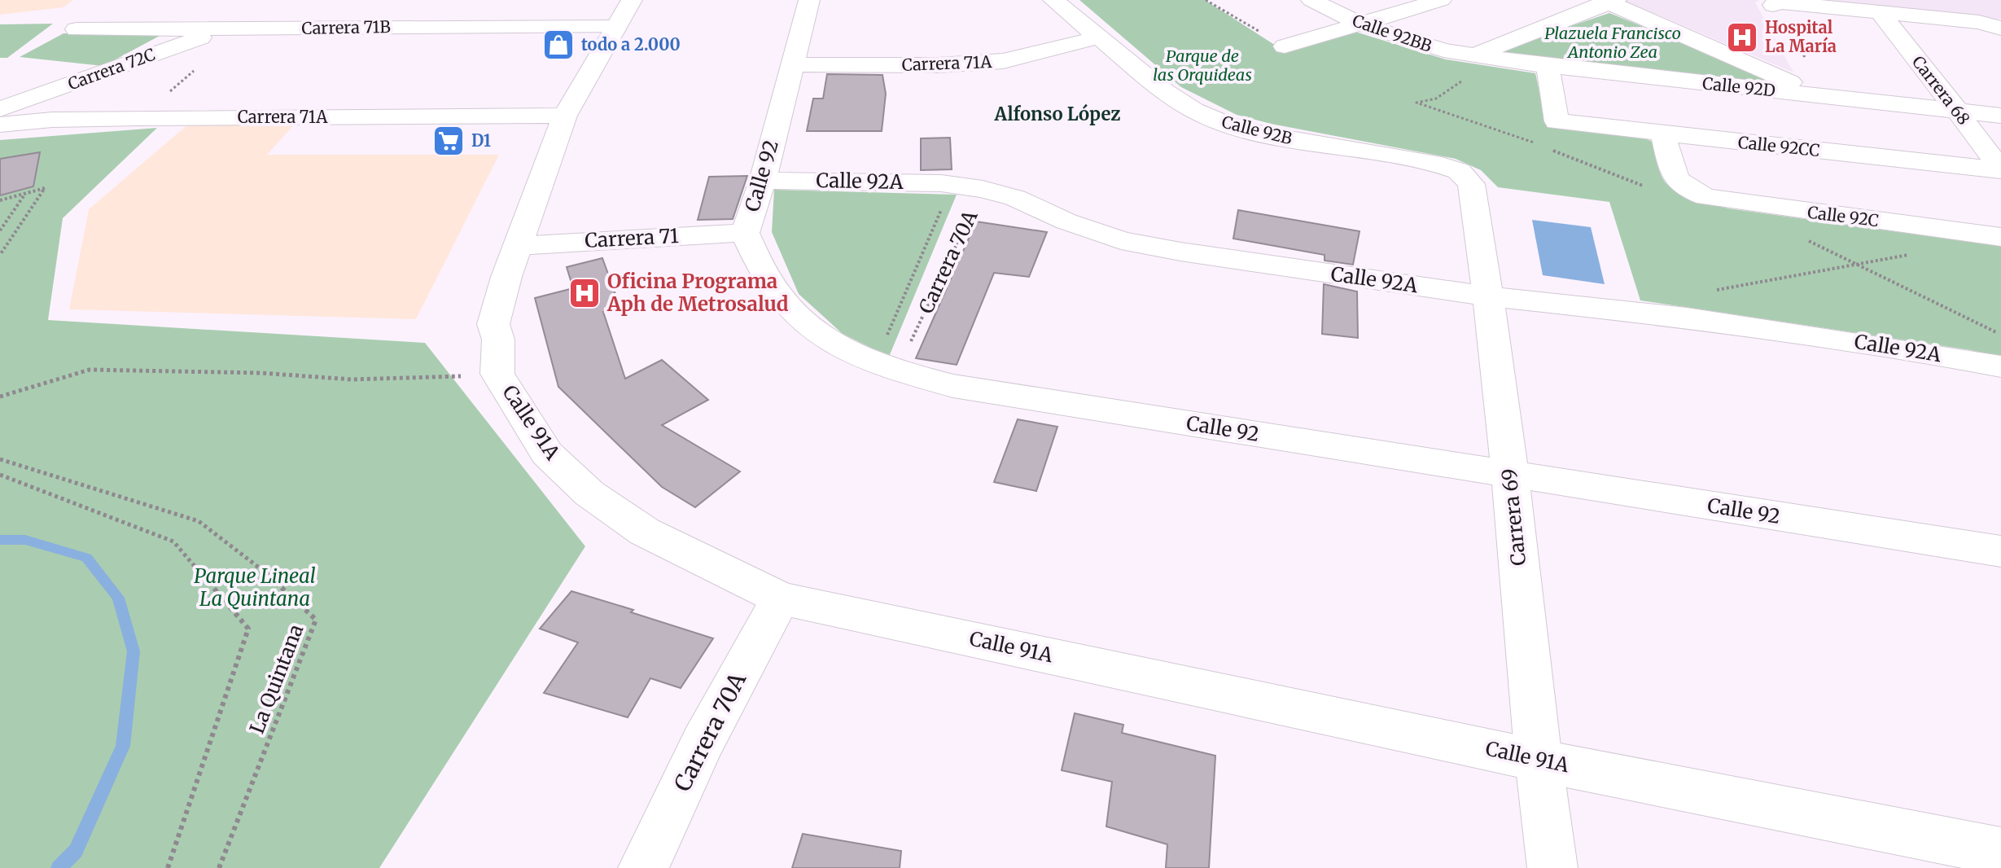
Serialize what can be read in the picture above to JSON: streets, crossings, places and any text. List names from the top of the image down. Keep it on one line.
{"streets":{"street":["Carrera 71B","Calle 92BB","Carrera 71A","Carrera 72C","Calle 92D","Carrera 68","Calle 92B","Calle 92CC","Calle 92","Calle 92A","Calle 92C","Carrera 71","Carrera 70A","Calle 91A","Carrera 69"],"path":["La Quintana"]},"crossings":[["Carrera 71B","Carrera 72C"],["Carrera 71B","Calle 91A"],["Calle 92BB","Calle 92D"],["Carrera 71A","Calle 92B"],["Carrera 71A","Calle 92"],["Carrera 71A","Calle 91A"],["Calle 92D","Carrera 68"],["Calle 92D","Calle 92CC"],["Carrera 68","Calle 92CC"],["Calle 92B","Carrera 69"],["Calle 92CC","Calle 92C"],["Calle 92","Calle 92A"],["Calle 92","Carrera 71"],["Calle 92","Carrera 70A"],["Calle 92","Carrera 69"],["Calle 92A","Carrera 70A"],["Calle 92A","Carrera 69"],["Carrera 71","Calle 91A"],["Carrera 70A","Calle 91A"],["Calle 91A","Carrera 69"]],"districts":["Alfonso López"],"parks":["Plazuela Francisco Antonio Zea","Parque de las Orquideas","Parque Lineal La Quintana"],"places":{"hospital":["Hospital La María","Oficina Programa Aph de Metrosalud"],"shop":["todo a 2.000"],"supermarket":["D1"]}}
